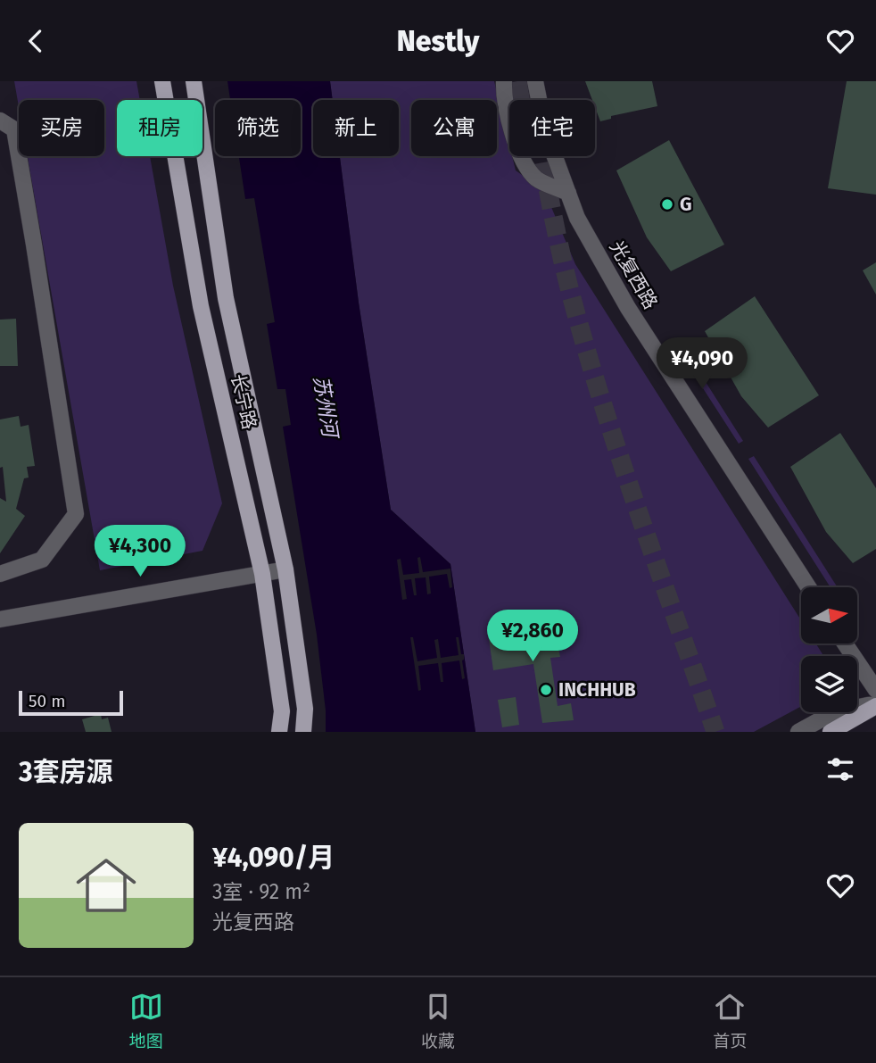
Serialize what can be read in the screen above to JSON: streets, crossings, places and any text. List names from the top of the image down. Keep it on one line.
{"streets":{"main road":["长宁路"],"street":["光复西路"]},"water":["苏州河"],"places":["G","INCHHUB"],"scale_bar":"50 m","north":"right","page":{"header":"Nestly","chip":["买房","租房","筛选","新上","公寓","住宅"],"price":["¥4,090","¥4,300","¥2,860"],"scale":"50 m","heading":"3套房源","list":[{"name":"¥4,090/月","note":"3室 · 92 m² · 光复西路"}],"tabs":["地图","收藏","首页"]}}
